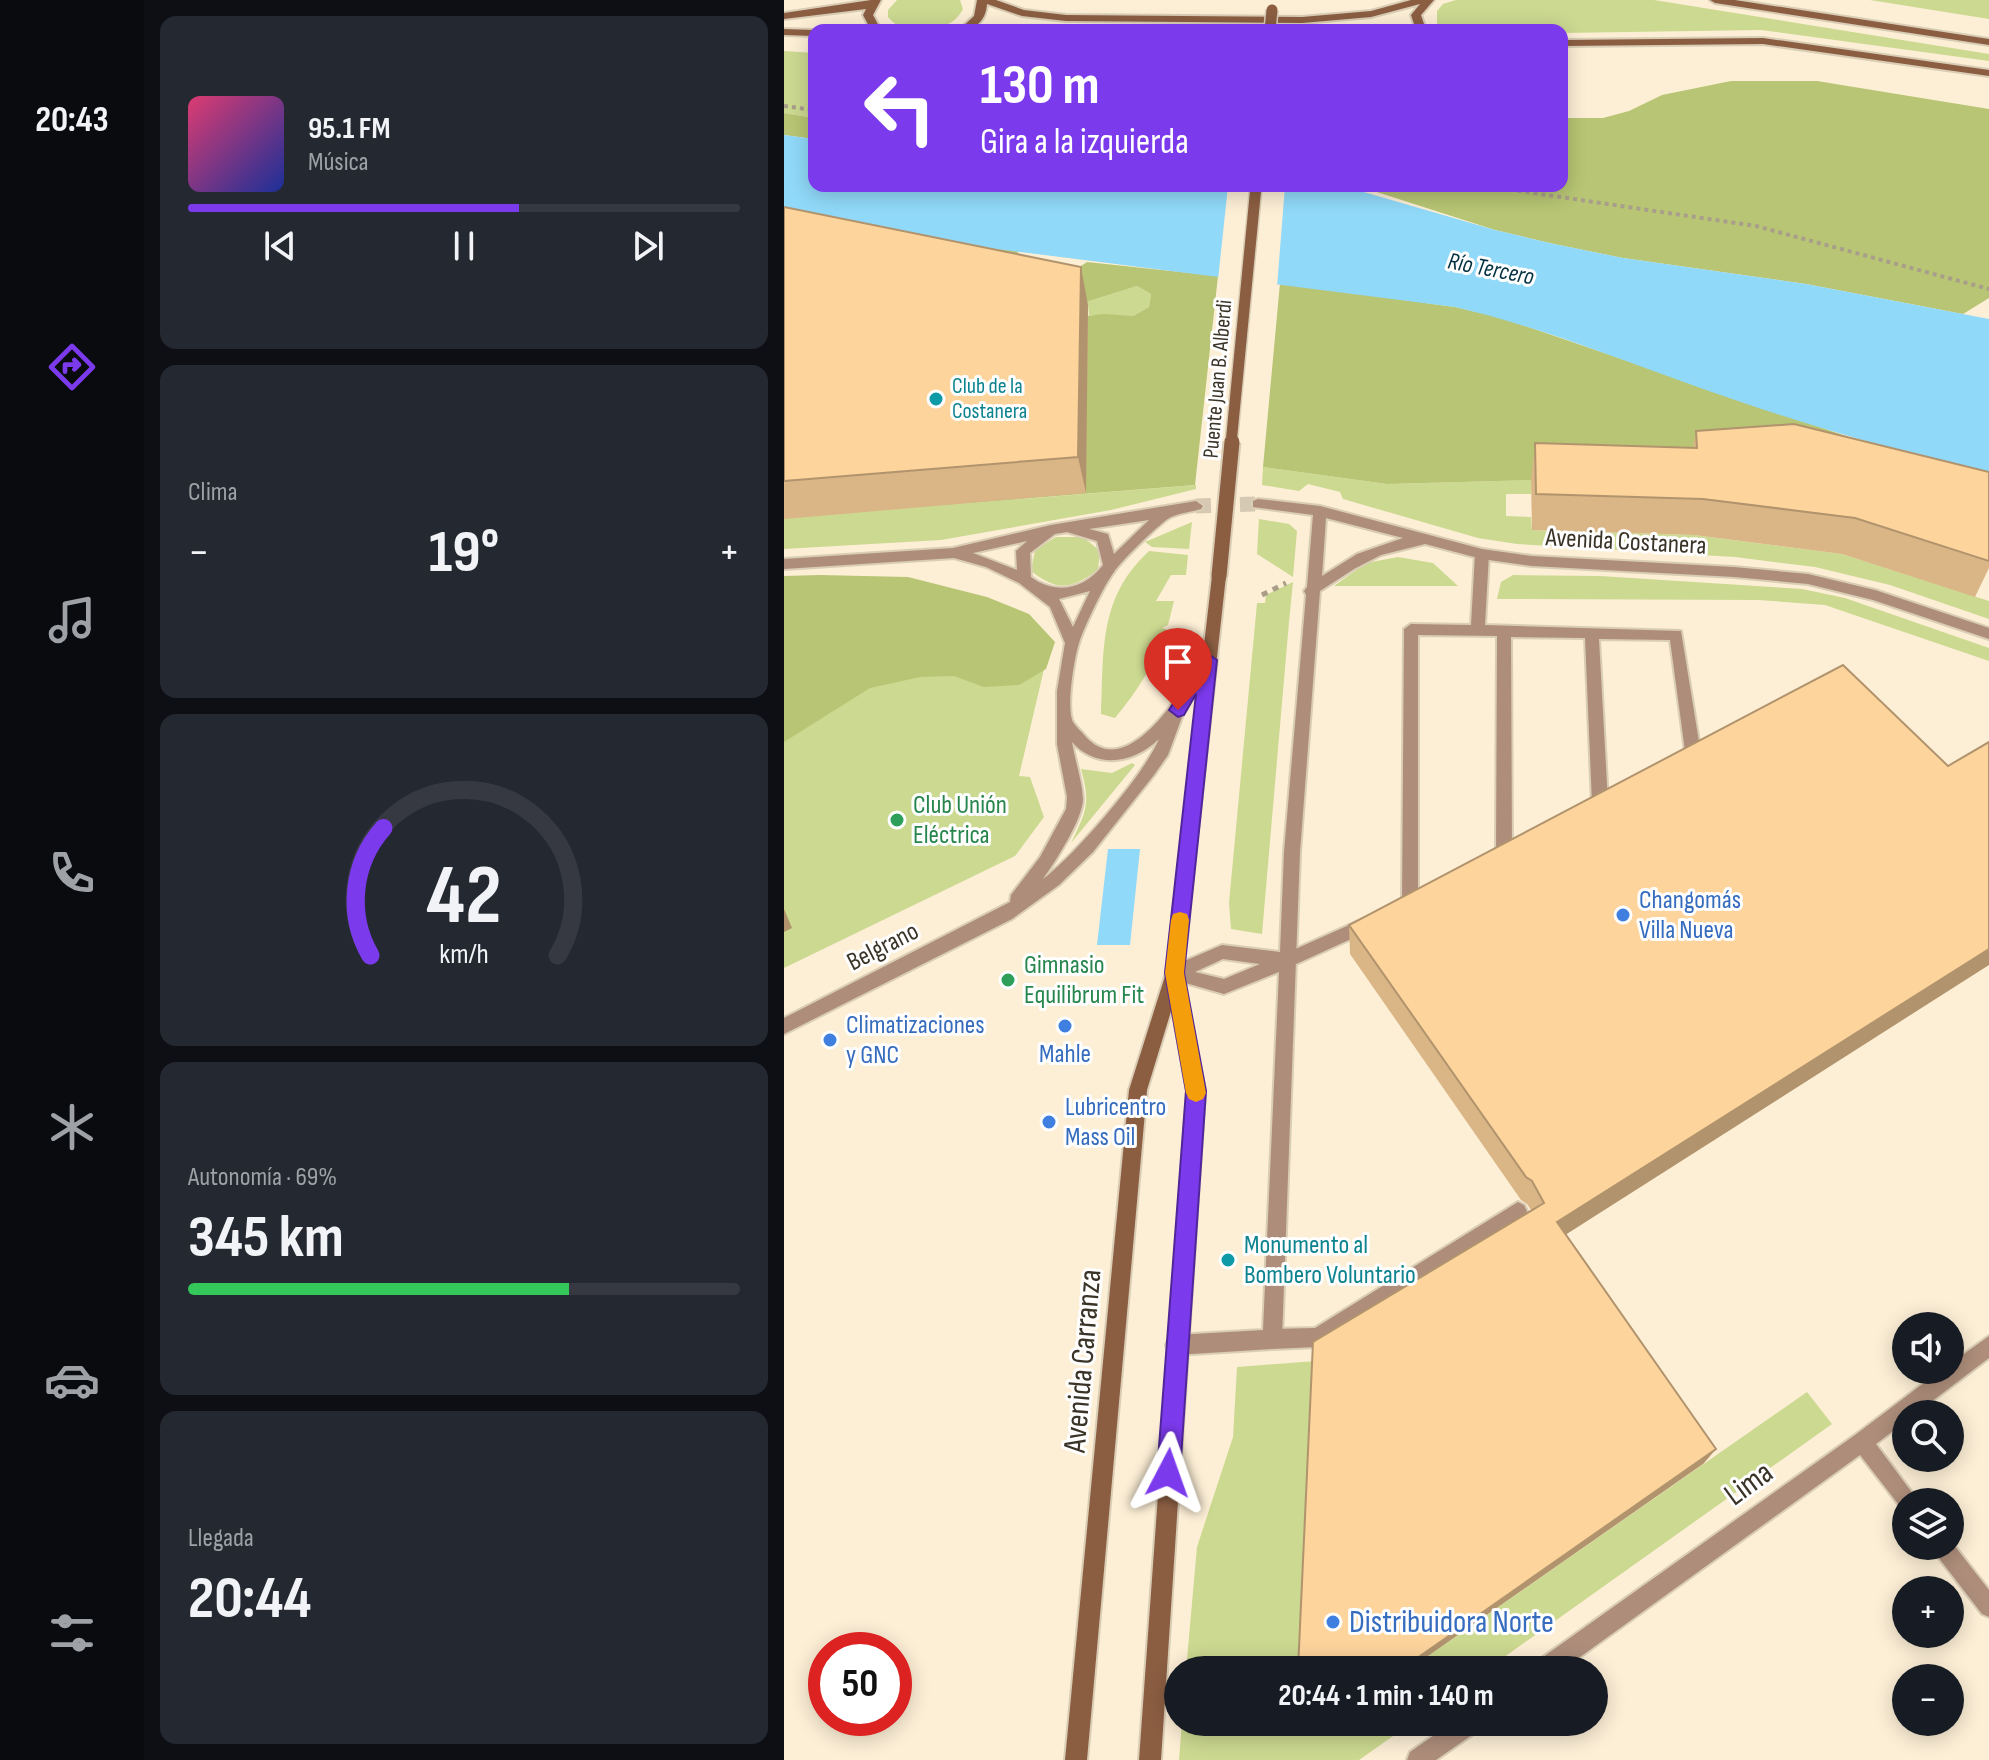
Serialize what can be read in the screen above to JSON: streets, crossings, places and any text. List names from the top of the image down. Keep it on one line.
{"streets":{"main road":["Puente Juan B. Alberdi","Avenida Carranza"],"street":["Avenida Costanera","Belgrano","Lima"]},"crossings":[["Puente Juan B. Alberdi","Avenida Carranza"]],"water":["Río Tercero"],"places":["Club de la Costanera","Club Unión Eléctrica","Changomás Villa Nueva","Gimnasio Equilibrum Fit","Mahle","Climatizaciones y GNC","Lubricentro Mass Oil","Monumento al Bombero Voluntario","Distribuidora Norte"],"page":{"tabs":"20:43","turn":["130 m","Gira a la izquierda"],"song":["95.1 FM","Música"],"tile":["Clima",["Autonomía · 69%","345 km"],["Llegada","20:44"]],"heat":["−","19°","+"],"map_buttons":["+","−"],"limit":"50","trip":"20:44 · 1 min · 140 m","gauge":["42","km/h"]}}
